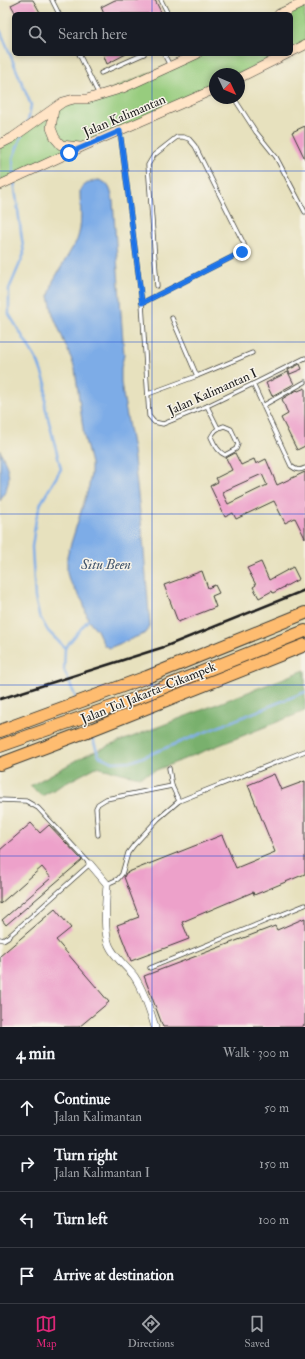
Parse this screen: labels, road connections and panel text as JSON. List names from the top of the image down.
{
  "streets": {
    "highway": ["Jalan Tol Jakarta–Cikampek"],
    "street": ["Jalan Kalimantan"],
    "lane": ["Jalan Kalimantan I"]
  },
  "crossings": [
    ["Jalan Kalimantan", "Jalan Kalimantan I"]
  ],
  "water": ["Situ Been"],
  "north": "bottom right",
  "page": {
    "search": "Search here",
    "heading": ["4 min", "Walk · 300 m"],
    "list": [
      ["Continue", "Jalan Kalimantan", "50 m"],
      ["Turn right", "Jalan Kalimantan I", "150 m"],
      ["Turn left", "100 m"],
      "Arrive at destination"
    ],
    "nav": ["Map", "Directions", "Saved"]
  }
}
